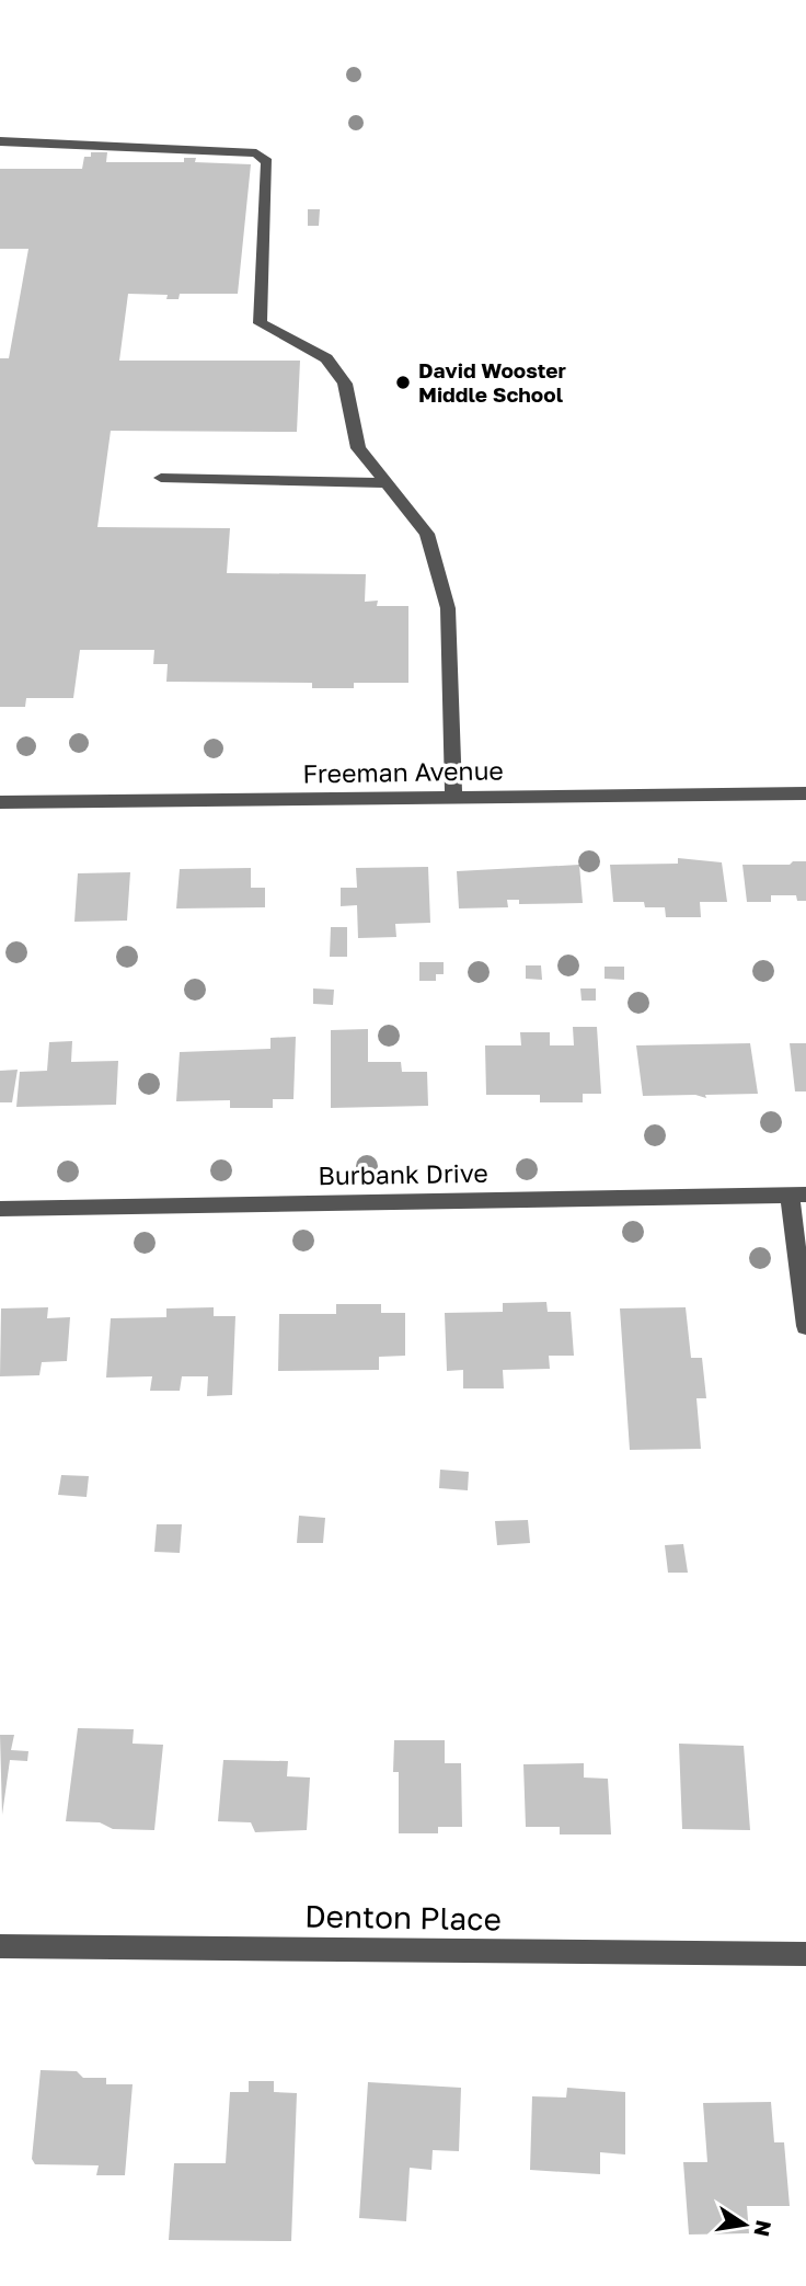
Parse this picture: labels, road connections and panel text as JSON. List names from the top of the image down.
{
  "streets": {
    "street": ["Freeman Avenue", "Burbank Drive", "Denton Place"]
  },
  "places": ["David Wooster Middle School"],
  "north": "right"
}
